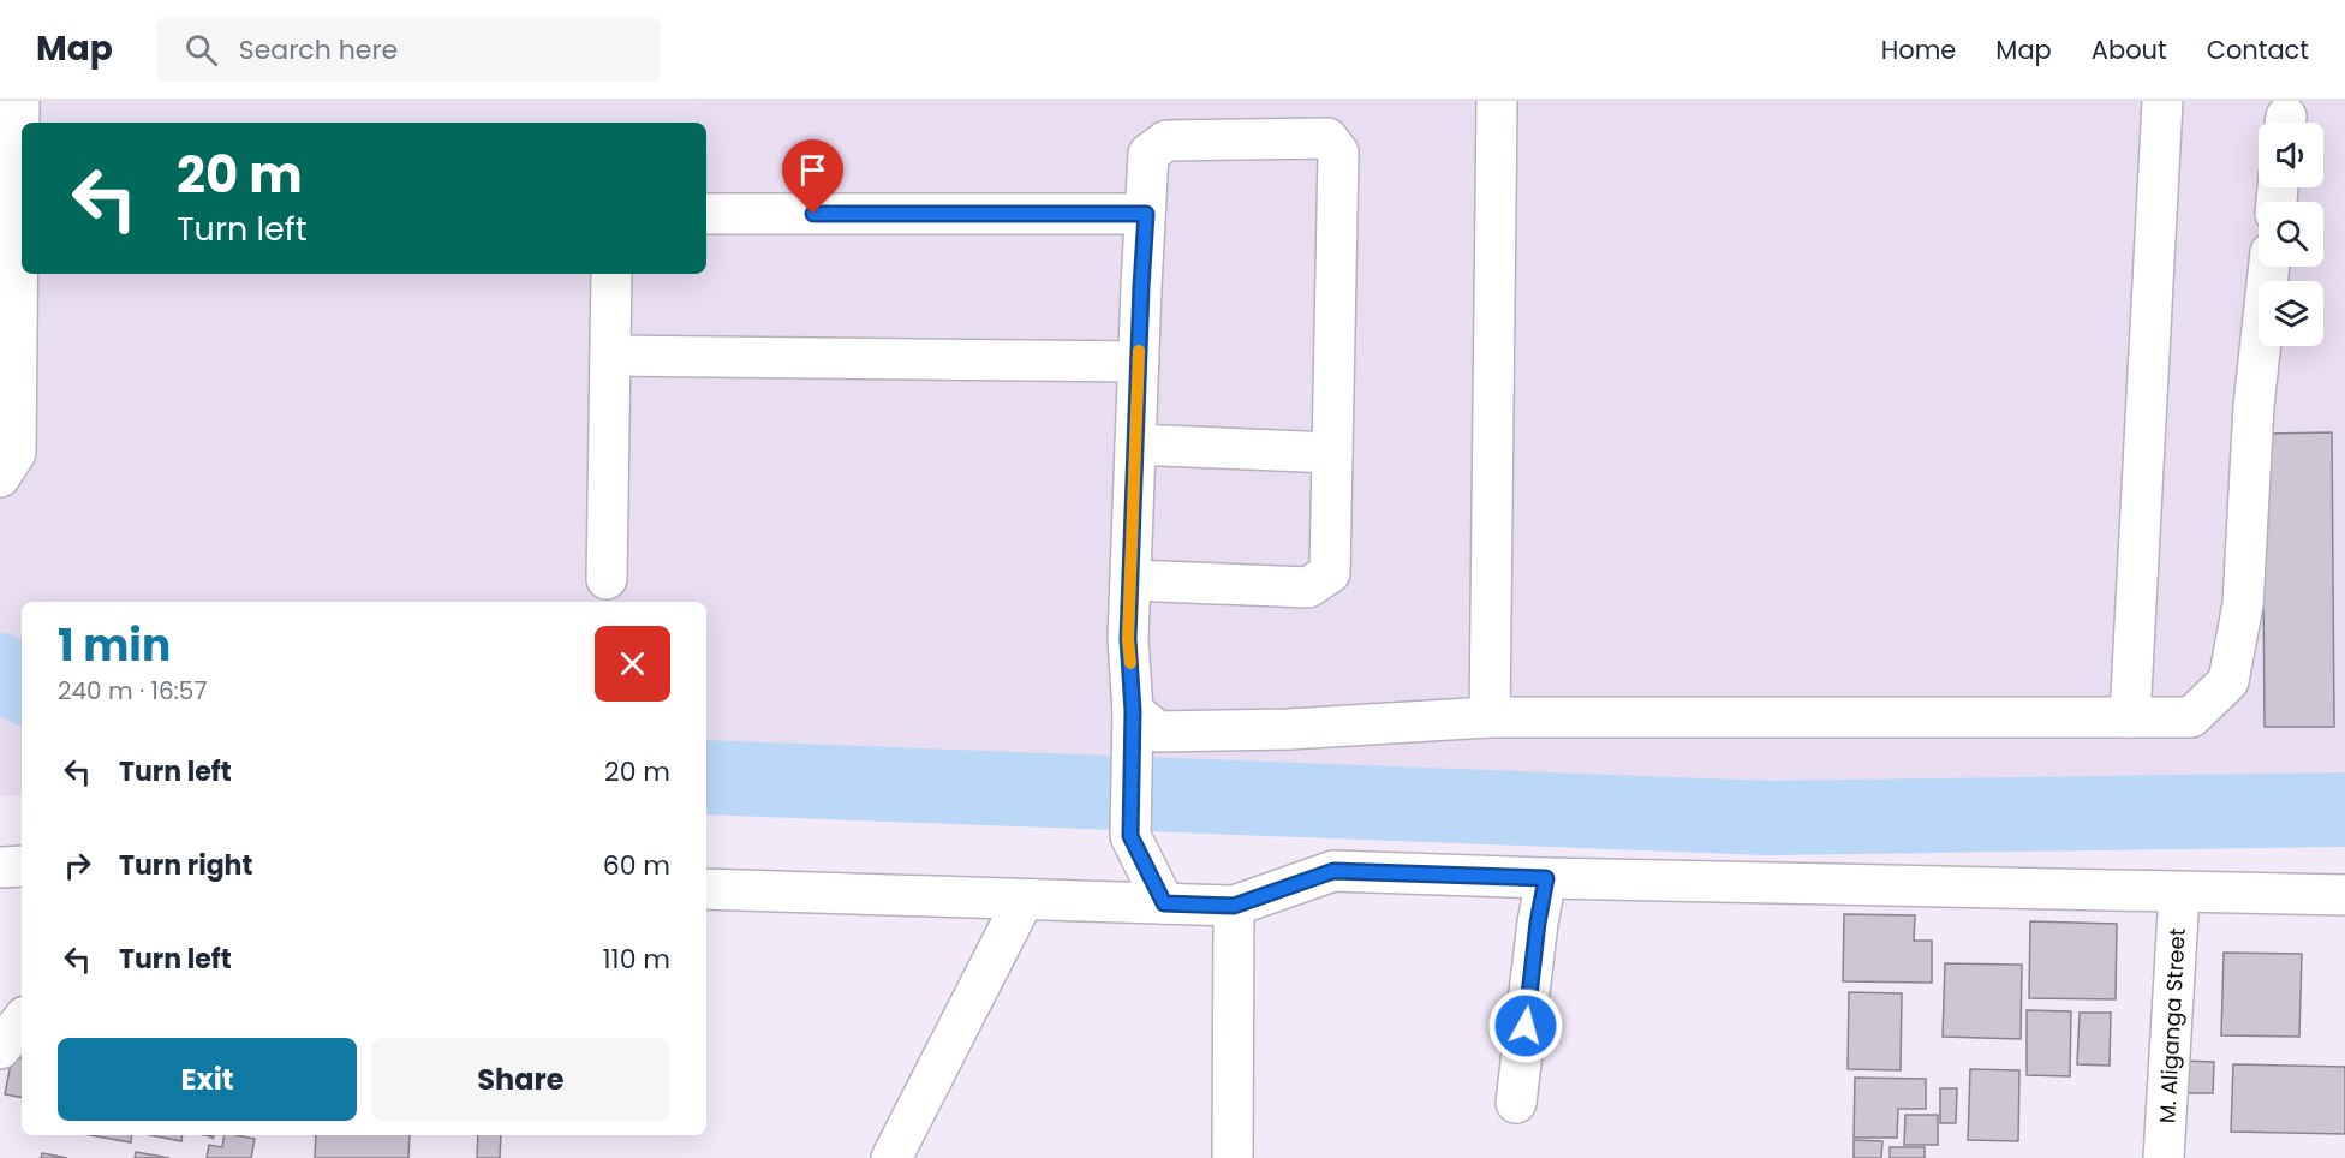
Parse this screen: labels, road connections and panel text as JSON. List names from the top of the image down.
{
  "streets": {
    "street": ["M. Aliganga Street"]
  },
  "page": {
    "header": "Map",
    "search": "Search here",
    "nav": [
      "Home",
      "Map",
      "About",
      "Contact"
    ],
    "turn": ["20 m", "Turn left"],
    "heading": ["1 min", "240 m · 16:57"],
    "list": [
      {
        "name": "Turn left",
        "value": "20 m"
      },
      {
        "name": "Turn right",
        "value": "60 m"
      },
      {
        "name": "Turn left",
        "value": "110 m"
      }
    ],
    "buttons": ["Exit", "Share"]
  }
}
